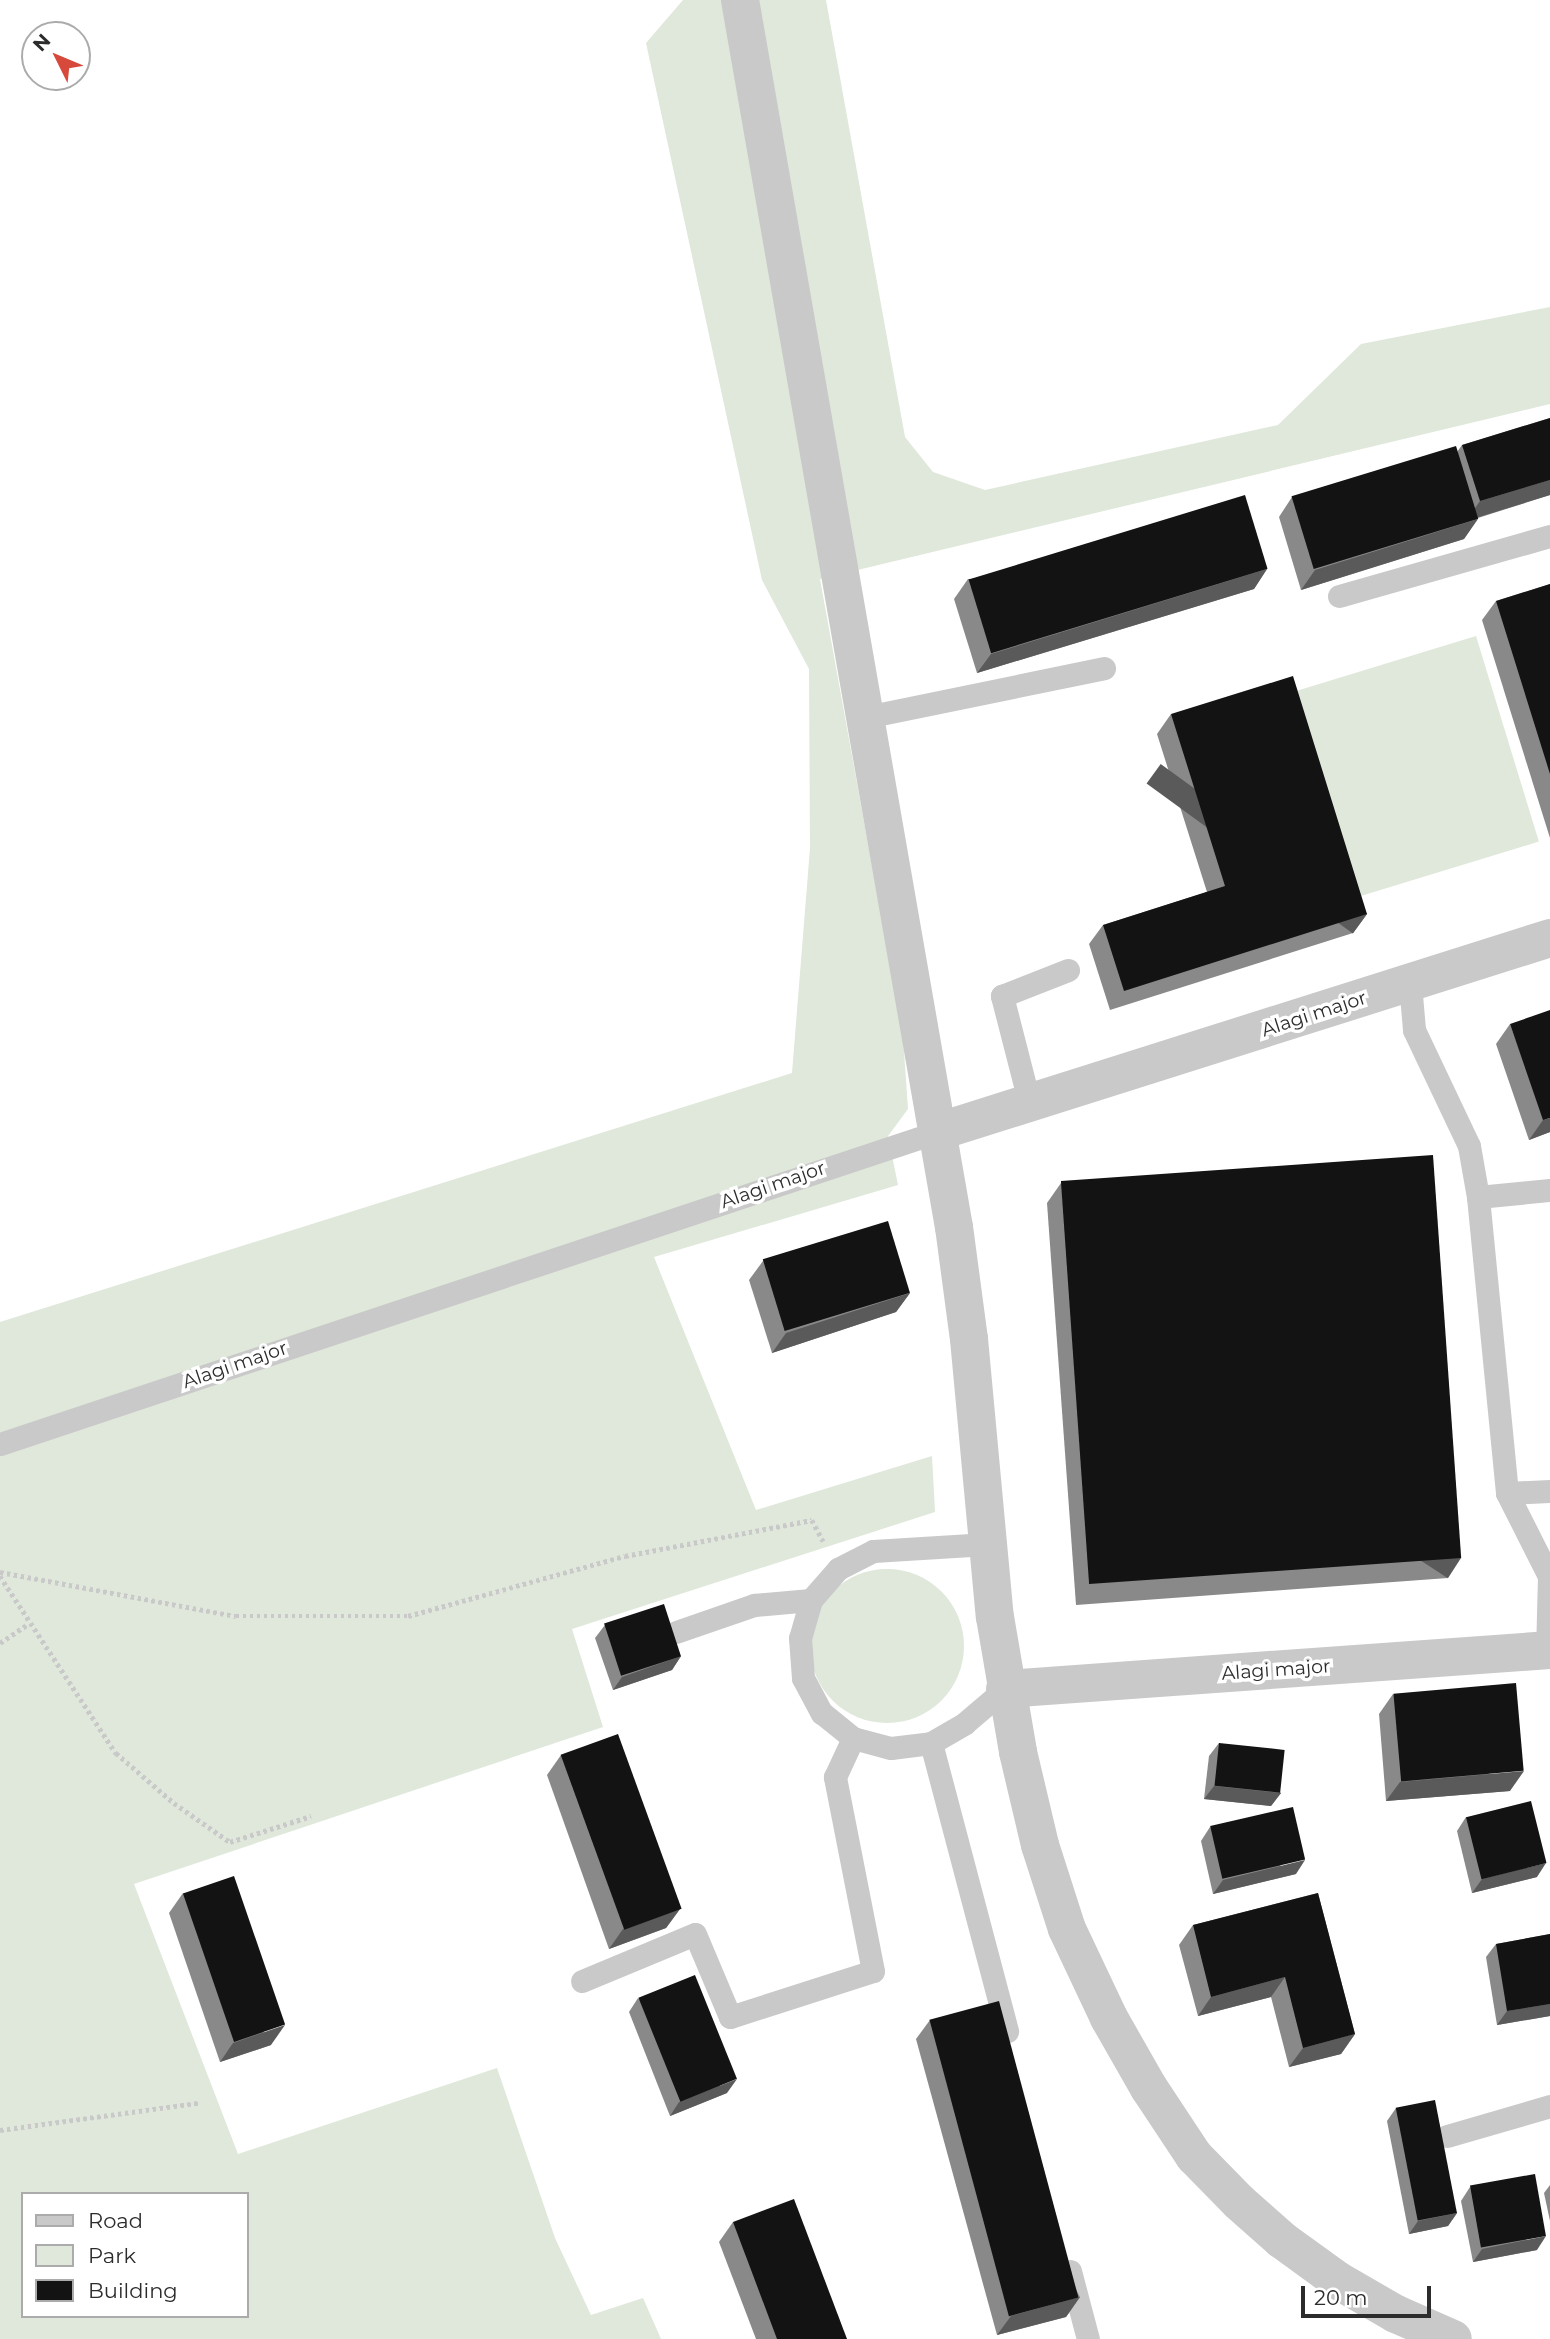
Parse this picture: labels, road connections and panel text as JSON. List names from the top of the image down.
{
  "streets": {
    "street": ["Alagi major"]
  },
  "legend": ["Road", "Park", "Building"],
  "scale_bar": "20 m",
  "north": "top left"
}
